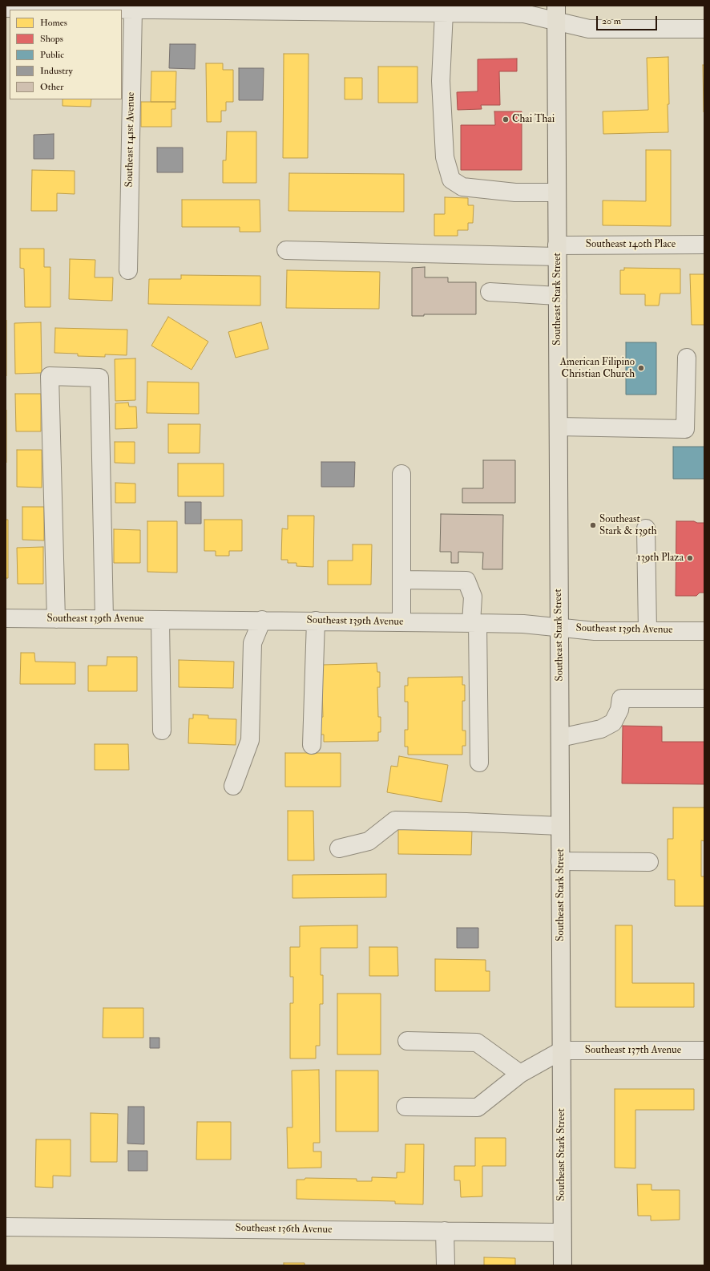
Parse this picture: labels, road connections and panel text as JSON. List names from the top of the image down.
{
  "streets": {
    "main road": ["Southeast Stark Street"],
    "street": [
      "Southeast 141st Avenue",
      "Southeast 140th Place",
      "Southeast 139th Avenue",
      "Southeast 137th Avenue",
      "Southeast 136th Avenue"
    ]
  },
  "crossings": [
    ["Southeast 140th Place", "Southeast Stark Street"],
    ["Southeast Stark Street", "Southeast 139th Avenue"],
    ["Southeast Stark Street", "Southeast 137th Avenue"],
    ["Southeast Stark Street", "Southeast 136th Avenue"]
  ],
  "places": [
    "Chai Thai",
    "American Filipino Christian Church",
    "Southeast Stark & 139th",
    "139th Plaza"
  ],
  "legend": [
    "Homes",
    "Shops",
    "Public",
    "Industry",
    "Other"
  ],
  "scale_bar": "20 m"
}
